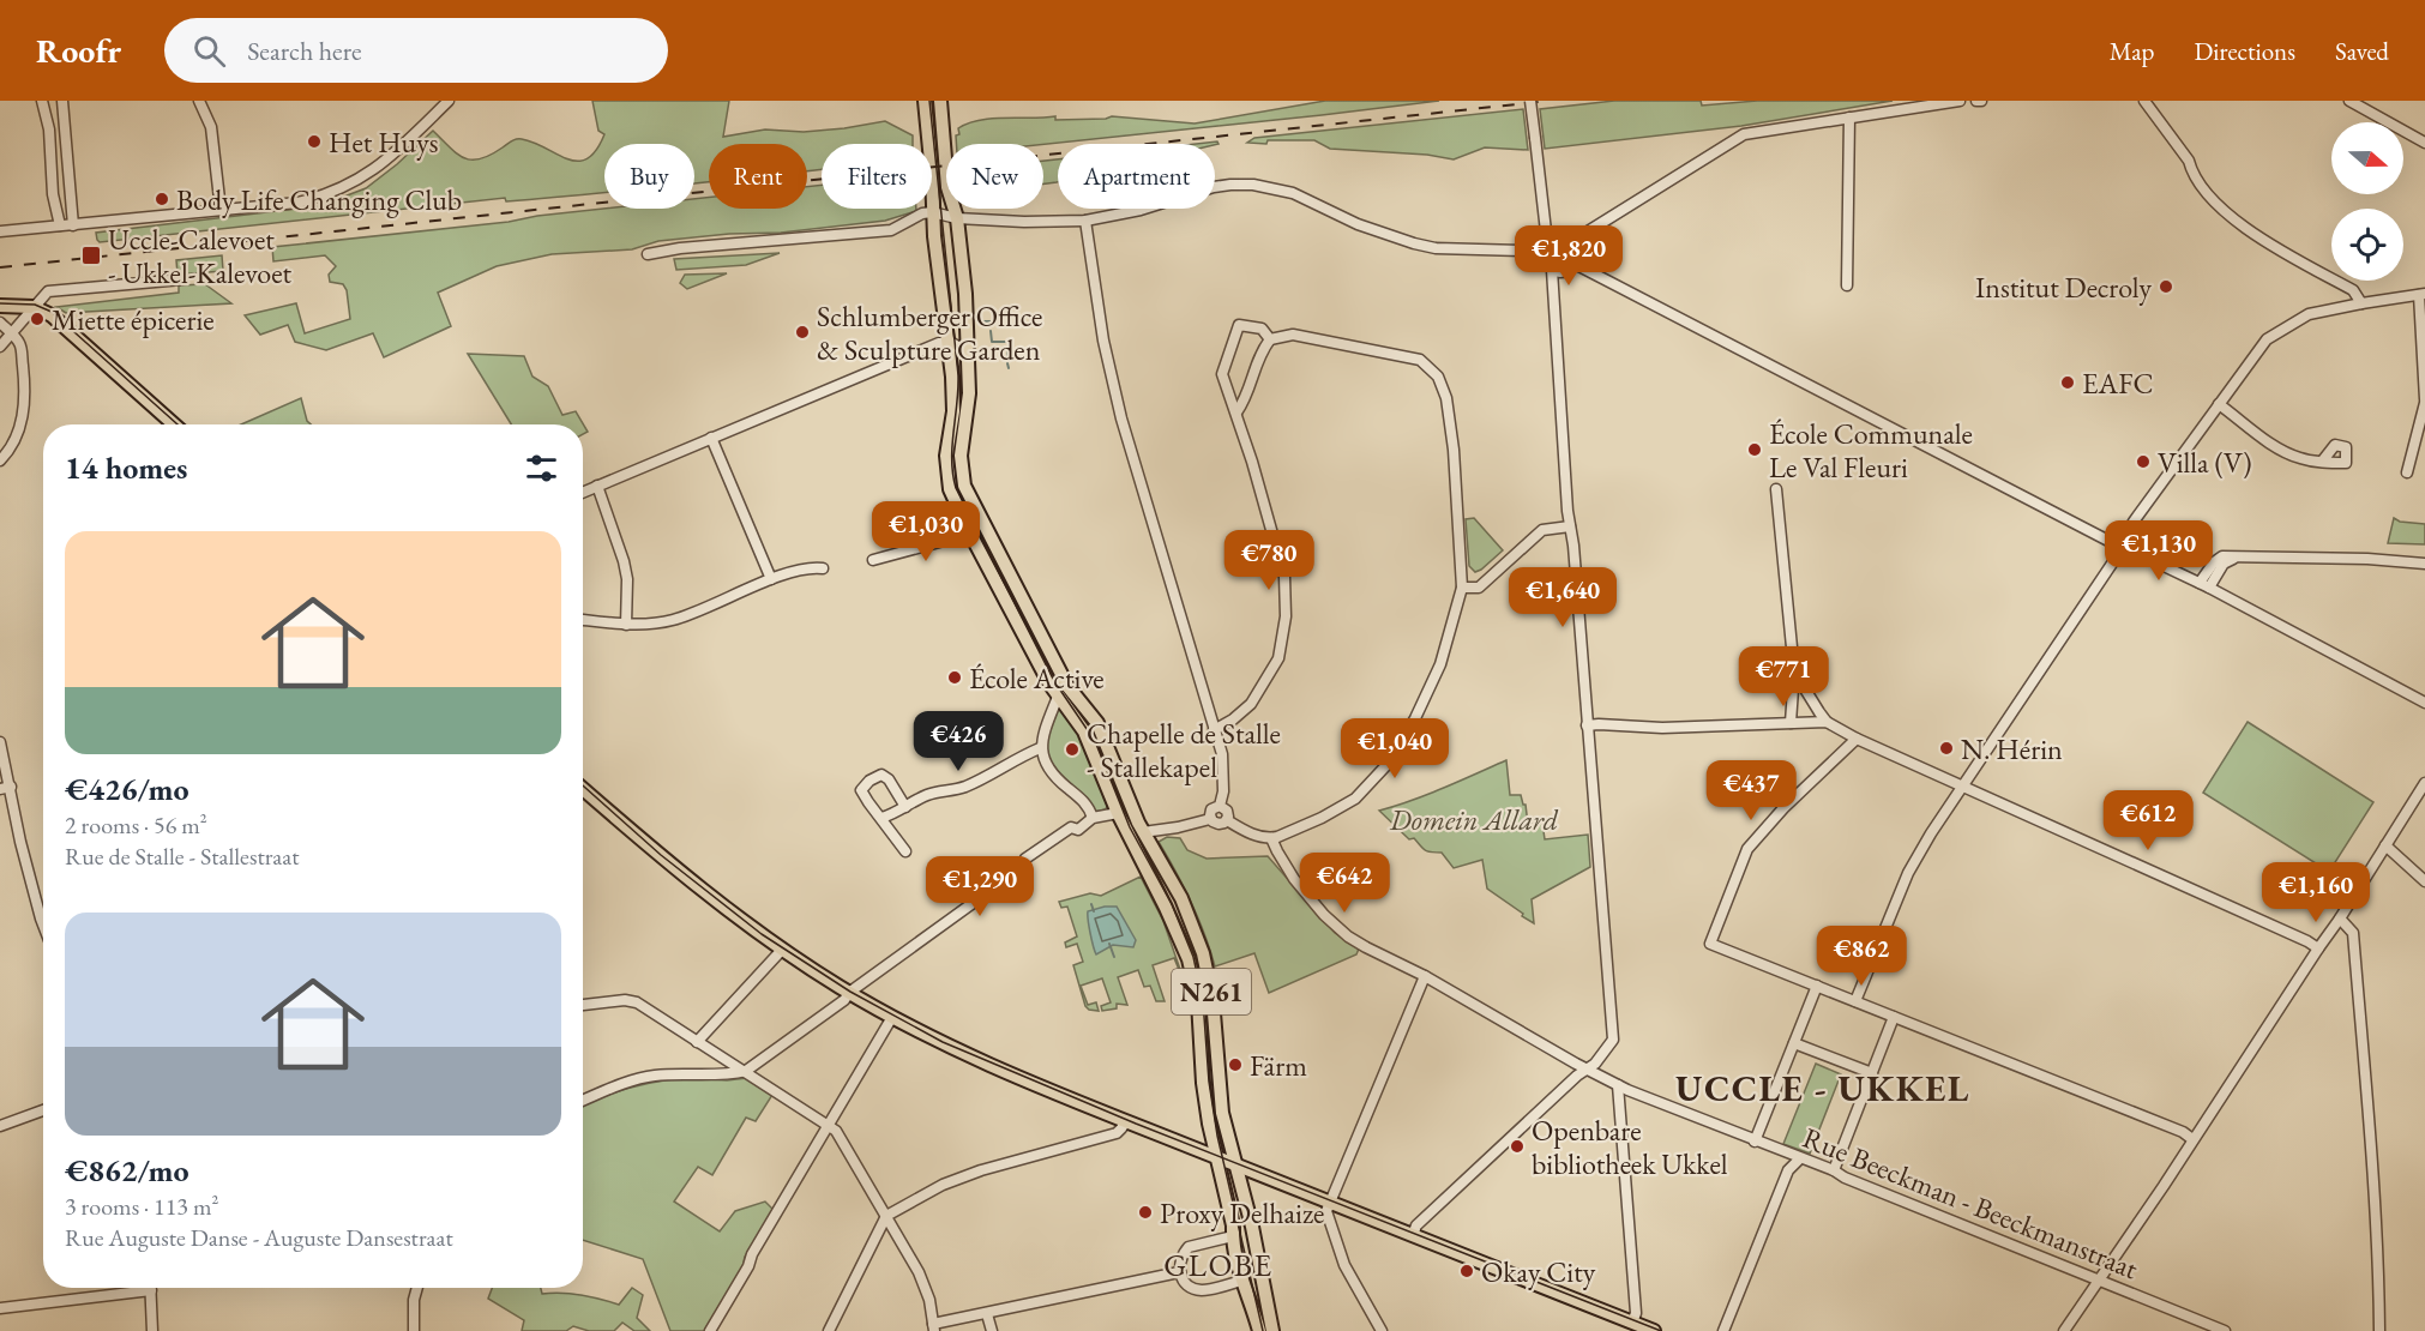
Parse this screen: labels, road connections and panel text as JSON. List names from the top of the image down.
{
  "streets": {
    "main road": ["N261"],
    "street": ["Rue Beeckman - Beeckmanstraat"]
  },
  "districts": ["UCCLE - UKKEL", "GLOBE"],
  "parks": ["Domein Allard"],
  "places": {
    "other": [
      "Het Huys",
      "Body Life Changing Club",
      "Institut Decroly",
      "Miette épicerie",
      "Schlumberger Office & Sculpture Garden",
      "EAFC",
      "École Communale Le Val Fleuri",
      "Villa (V)",
      "École Active",
      "N. Hérin",
      "Chapelle de Stalle - Stallekapel",
      "Färm",
      "Openbare bibliotheek Ukkel",
      "Proxy Delhaize",
      "Okay City"
    ],
    "transit": ["Uccle-Calevoet - Ukkel-Kalevoet"]
  },
  "north": "right",
  "page": {
    "header": "Roofr",
    "search": "Search here",
    "nav": ["Map", "Directions", "Saved"],
    "chip": [
      "Buy",
      "Rent",
      "Filters",
      "New",
      "Apartment"
    ],
    "price": [
      "€1,820",
      "€1,030",
      "€1,130",
      "€780",
      "€1,640",
      "€771",
      "€426",
      "€1,040",
      "€437",
      "€612",
      "€642",
      "€1,290",
      "€1,160",
      "€862"
    ],
    "heading": "14 homes",
    "list": [
      {
        "name": "€426/mo",
        "note": "2 rooms · 56 m² · Rue de Stalle - Stallestraat"
      },
      {
        "name": "€862/mo",
        "note": "3 rooms · 113 m² · Rue Auguste Danse - Auguste Dansestraat"
      }
    ]
  }
}
